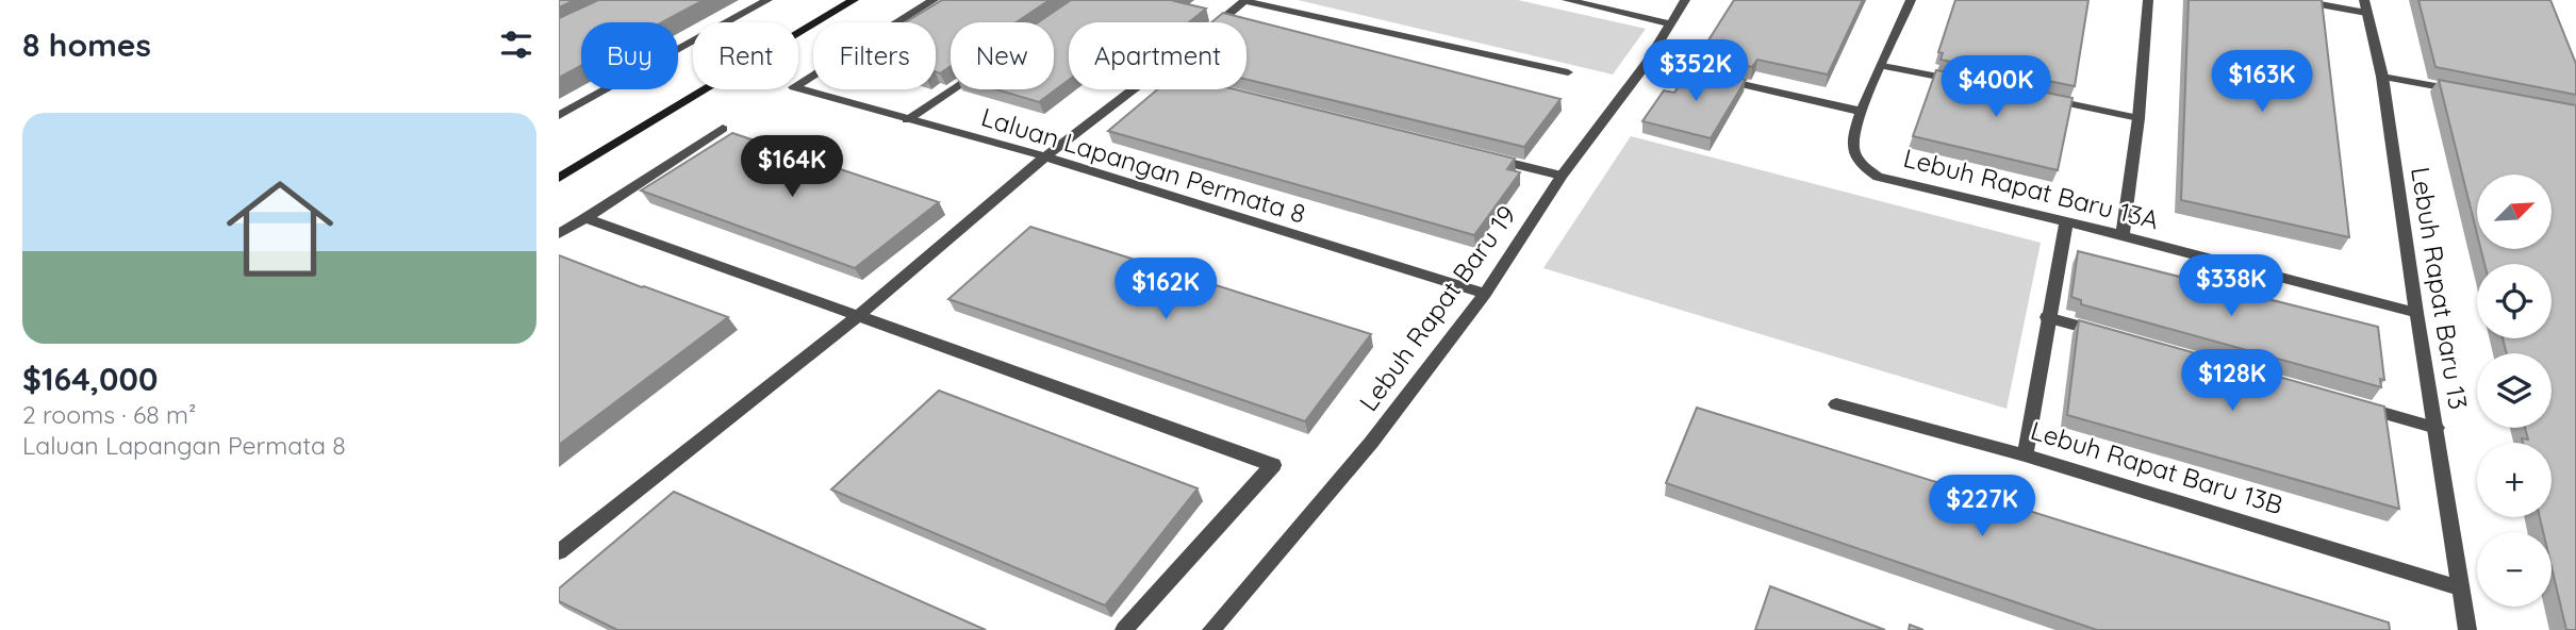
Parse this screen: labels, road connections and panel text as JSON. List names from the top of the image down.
{
  "streets": {
    "street": [
      "Laluan Lapangan Permata 8",
      "Lebuh Rapat Baru 13A",
      "Lebuh Rapat Baru 13",
      "Lebuh Rapat Baru 19",
      "Lebuh Rapat Baru 13B"
    ]
  },
  "crossings": [
    ["Laluan Lapangan Permata 8", "Lebuh Rapat Baru 19"],
    ["Lebuh Rapat Baru 13A", "Lebuh Rapat Baru 13"],
    ["Lebuh Rapat Baru 13", "Lebuh Rapat Baru 13B"]
  ],
  "north": "top right",
  "page": {
    "heading": "8 homes",
    "chip": [
      "Buy",
      "Rent",
      "Filters",
      "New",
      "Apartment"
    ],
    "price": [
      "$352K",
      "$163K",
      "$400K",
      "$164K",
      "$338K",
      "$162K",
      "$128K",
      "$227K"
    ],
    "list": [
      {
        "name": "$164,000",
        "note": "2 rooms · 68 m² · Laluan Lapangan Permata 8"
      }
    ],
    "map_buttons": ["+", "−"]
  }
}
